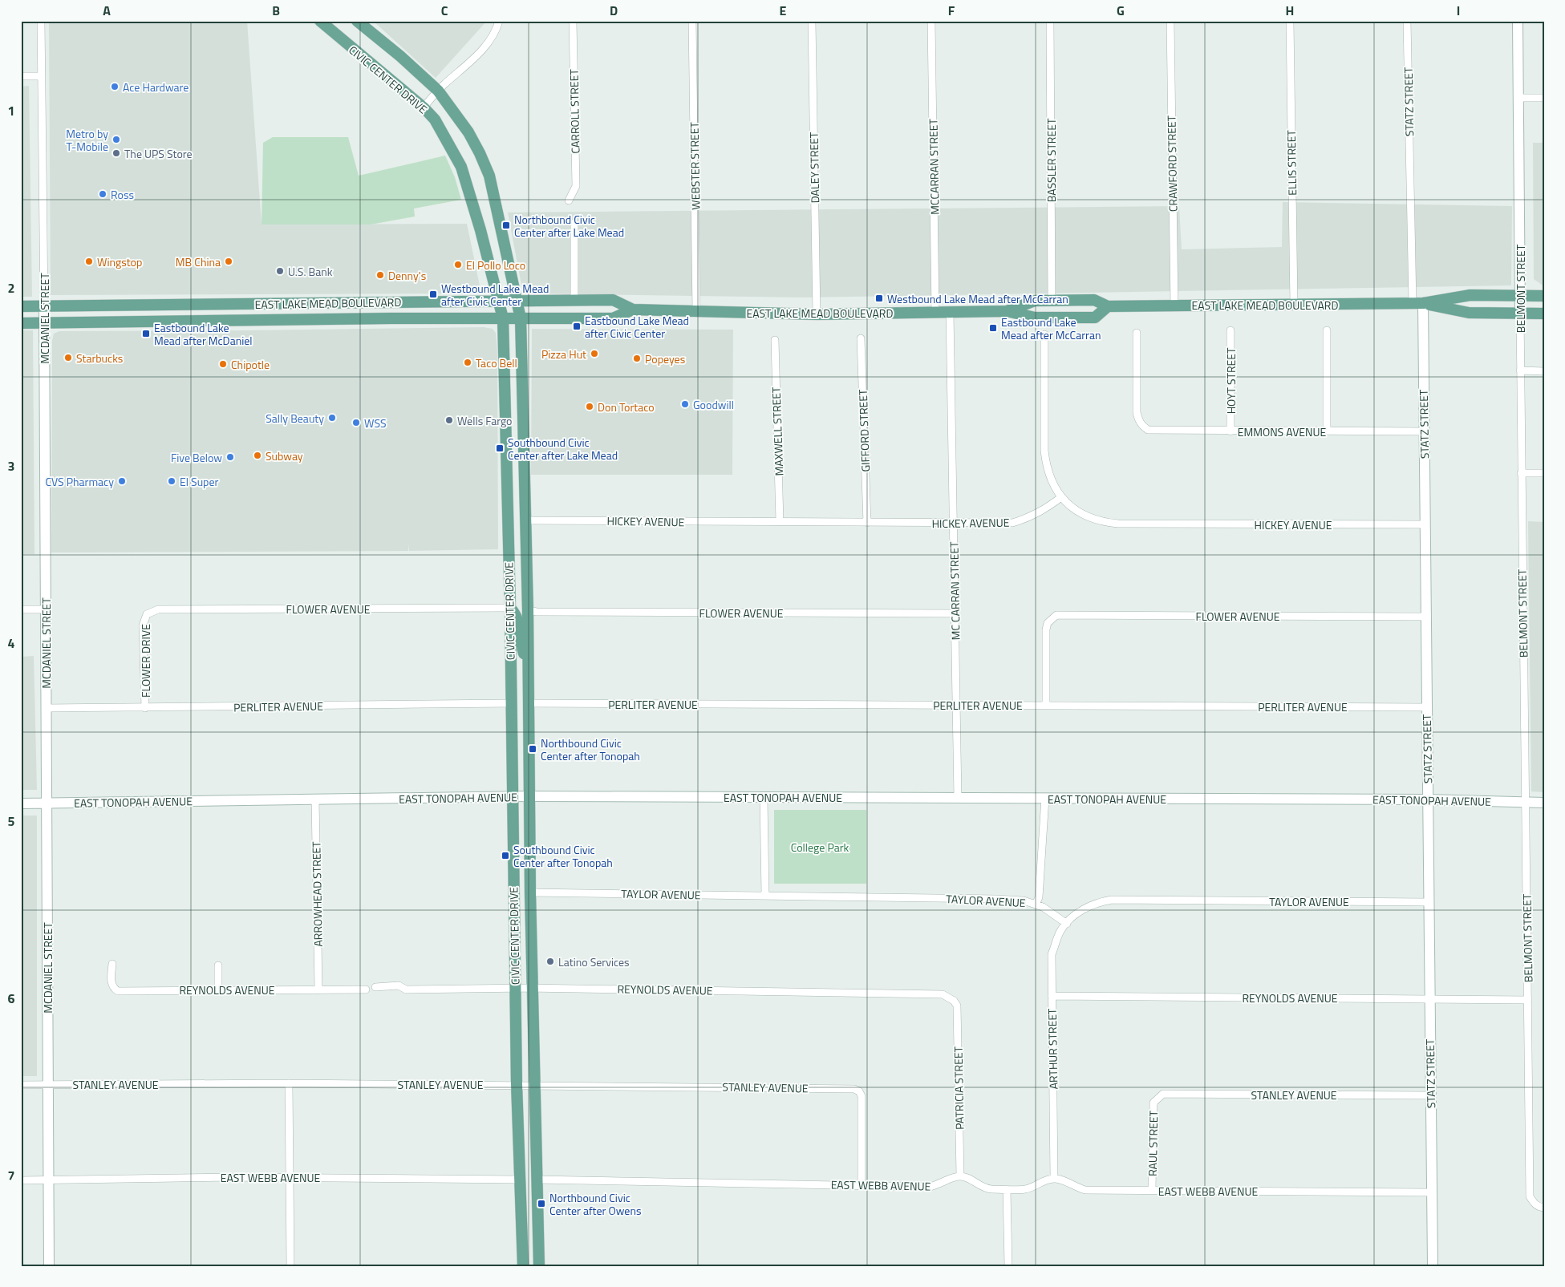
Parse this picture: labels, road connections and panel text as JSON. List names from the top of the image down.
{
  "streets": {
    "main road": ["CIVIC CENTER DRIVE", "EAST LAKE MEAD BOULEVARD"],
    "street": [
      "STATZ STREET",
      "CARROLL STREET",
      "BASSLER STREET",
      "ELLIS STREET",
      "CRAWFORD STREET",
      "WEBSTER STREET",
      "MCCARRAN STREET",
      "DALEY STREET",
      "BELMONT STREET",
      "MCDANIEL STREET",
      "HOYT STREET",
      "GIFFORD STREET",
      "MAXWELL STREET",
      "EMMONS AVENUE",
      "HICKEY AVENUE",
      "MC CARRAN STREET",
      "FLOWER AVENUE",
      "FLOWER DRIVE",
      "PERLITER AVENUE",
      "EAST TONOPAH AVENUE",
      "ARROWHEAD STREET",
      "TAYLOR AVENUE",
      "REYNOLDS AVENUE",
      "ARTHUR STREET",
      "STANLEY AVENUE",
      "PATRICIA STREET",
      "RAUL STREET",
      "EAST WEBB AVENUE"
    ]
  },
  "crossings": [
    ["CIVIC CENTER DRIVE", "EAST LAKE MEAD BOULEVARD"],
    ["CIVIC CENTER DRIVE", "HICKEY AVENUE"],
    ["CIVIC CENTER DRIVE", "FLOWER AVENUE"],
    ["CIVIC CENTER DRIVE", "PERLITER AVENUE"],
    ["CIVIC CENTER DRIVE", "EAST TONOPAH AVENUE"],
    ["CIVIC CENTER DRIVE", "TAYLOR AVENUE"],
    ["CIVIC CENTER DRIVE", "REYNOLDS AVENUE"],
    ["CIVIC CENTER DRIVE", "STANLEY AVENUE"],
    ["CIVIC CENTER DRIVE", "EAST WEBB AVENUE"],
    ["STATZ STREET", "EAST LAKE MEAD BOULEVARD"],
    ["STATZ STREET", "EMMONS AVENUE"],
    ["STATZ STREET", "HICKEY AVENUE"],
    ["STATZ STREET", "FLOWER AVENUE"],
    ["STATZ STREET", "PERLITER AVENUE"],
    ["STATZ STREET", "EAST TONOPAH AVENUE"],
    ["STATZ STREET", "TAYLOR AVENUE"],
    ["STATZ STREET", "REYNOLDS AVENUE"],
    ["STATZ STREET", "STANLEY AVENUE"],
    ["STATZ STREET", "EAST WEBB AVENUE"],
    ["BASSLER STREET", "EAST LAKE MEAD BOULEVARD"],
    ["ELLIS STREET", "EAST LAKE MEAD BOULEVARD"],
    ["CRAWFORD STREET", "EAST LAKE MEAD BOULEVARD"],
    ["WEBSTER STREET", "EAST LAKE MEAD BOULEVARD"],
    ["MCCARRAN STREET", "EAST LAKE MEAD BOULEVARD"],
    ["DALEY STREET", "EAST LAKE MEAD BOULEVARD"],
    ["BELMONT STREET", "EAST LAKE MEAD BOULEVARD"],
    ["BELMONT STREET", "EAST TONOPAH AVENUE"],
    ["BELMONT STREET", "REYNOLDS AVENUE"],
    ["EAST LAKE MEAD BOULEVARD", "MCDANIEL STREET"],
    ["EAST LAKE MEAD BOULEVARD", "MC CARRAN STREET"],
    ["MCDANIEL STREET", "PERLITER AVENUE"],
    ["MCDANIEL STREET", "EAST TONOPAH AVENUE"],
    ["MCDANIEL STREET", "STANLEY AVENUE"],
    ["MCDANIEL STREET", "EAST WEBB AVENUE"],
    ["HOYT STREET", "EMMONS AVENUE"],
    ["GIFFORD STREET", "HICKEY AVENUE"],
    ["MAXWELL STREET", "HICKEY AVENUE"],
    ["HICKEY AVENUE", "MC CARRAN STREET"],
    ["MC CARRAN STREET", "FLOWER AVENUE"],
    ["MC CARRAN STREET", "PERLITER AVENUE"],
    ["MC CARRAN STREET", "EAST TONOPAH AVENUE"],
    ["FLOWER AVENUE", "FLOWER DRIVE"],
    ["FLOWER AVENUE", "PERLITER AVENUE"],
    ["FLOWER DRIVE", "PERLITER AVENUE"],
    ["EAST TONOPAH AVENUE", "ARROWHEAD STREET"],
    ["ARROWHEAD STREET", "REYNOLDS AVENUE"],
    ["TAYLOR AVENUE", "ARTHUR STREET"],
    ["REYNOLDS AVENUE", "ARTHUR STREET"],
    ["REYNOLDS AVENUE", "PATRICIA STREET"],
    ["ARTHUR STREET", "EAST WEBB AVENUE"],
    ["STANLEY AVENUE", "RAUL STREET"],
    ["STANLEY AVENUE", "EAST WEBB AVENUE"],
    ["PATRICIA STREET", "EAST WEBB AVENUE"],
    ["RAUL STREET", "EAST WEBB AVENUE"]
  ],
  "parks": ["College Park"],
  "places": {
    "other": [
      "Ace Hardware",
      "Metro by T-Mobile",
      "The UPS Store",
      "Ross",
      "Wingstop",
      "MB China",
      "El Pollo Loco",
      "U.S. Bank",
      "Denny's",
      "Pizza Hut",
      "Starbucks",
      "Popeyes",
      "Taco Bell",
      "Chipotle",
      "Goodwill",
      "Don Tortaco",
      "Sally Beauty",
      "Wells Fargo",
      "WSS",
      "Subway",
      "Five Below",
      "CVS Pharmacy",
      "El Super",
      "Latino Services"
    ],
    "transit": [
      "Northbound Civic Center after Lake Mead",
      "Westbound Lake Mead after Civic Center",
      "Westbound Lake Mead after McCarran",
      "Eastbound Lake Mead after Civic Center",
      "Eastbound Lake Mead after McCarran",
      "Eastbound Lake Mead after McDaniel",
      "Southbound Civic Center after Lake Mead",
      "Northbound Civic Center after Tonopah",
      "Southbound Civic Center after Tonopah",
      "Northbound Civic Center after Owens"
    ]
  },
  "grid": {
    "columns": [
      "A",
      "B",
      "C",
      "D",
      "E",
      "F",
      "G",
      "H",
      "I"
    ],
    "rows": [
      "1",
      "2",
      "3",
      "4",
      "5",
      "6",
      "7"
    ]
  }
}
